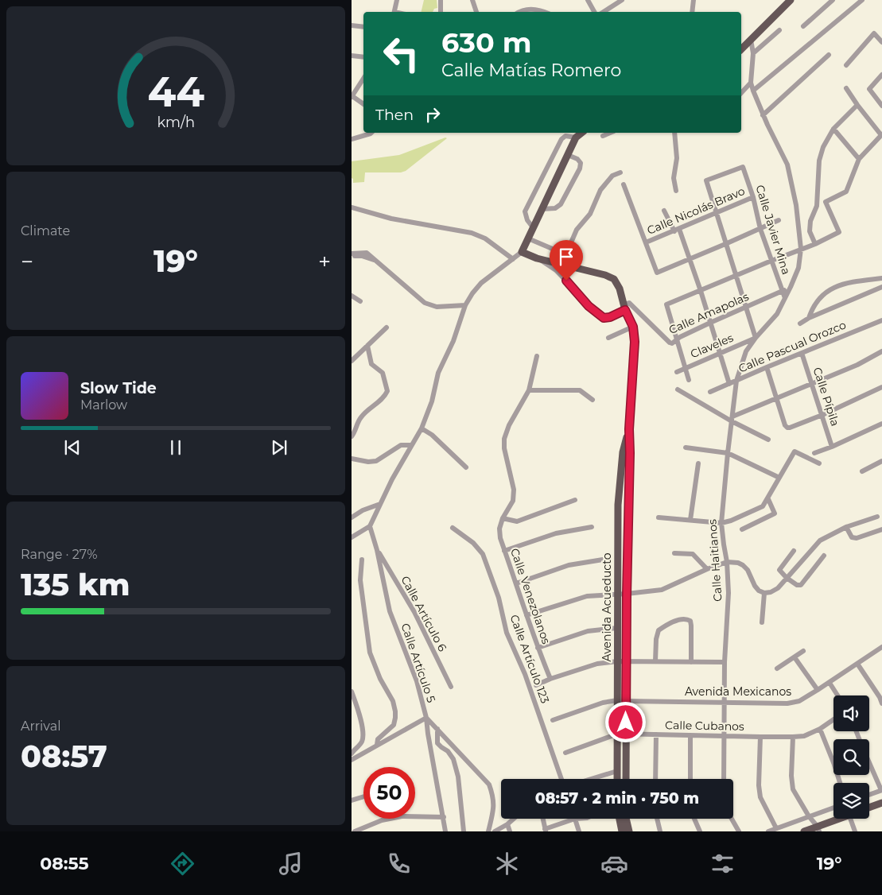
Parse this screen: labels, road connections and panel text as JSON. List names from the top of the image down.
{
  "streets": {
    "main road": ["Avenida Acueducto"],
    "street": [
      "Calle Nicolás Bravo",
      "Calle Javier Mina",
      "Calle Amapolas",
      "Claveles",
      "Calle Pascual Orozco",
      "Calle Pípila",
      "Calle Haitianos",
      "Calle Venezolanos",
      "Calle Artículo 6",
      "Calle Artículo 123",
      "Calle Artículo 5",
      "Avenida Mexicanos",
      "Calle Cubanos"
    ]
  },
  "crossings": [
    ["Calle Nicolás Bravo", "Calle Javier Mina"],
    ["Calle Javier Mina", "Calle Amapolas"],
    ["Calle Javier Mina", "Calle Haitianos"],
    ["Calle Amapolas", "Calle Haitianos"],
    ["Calle Amapolas", "Avenida Acueducto"],
    ["Claveles", "Calle Haitianos"],
    ["Calle Pascual Orozco", "Calle Pípila"],
    ["Calle Pascual Orozco", "Calle Haitianos"],
    ["Calle Haitianos", "Avenida Mexicanos"],
    ["Calle Haitianos", "Calle Cubanos"],
    ["Avenida Acueducto", "Avenida Mexicanos"],
    ["Avenida Acueducto", "Calle Cubanos"],
    ["Calle Artículo 6", "Calle Artículo 5"]
  ],
  "page": {
    "turn": ["630 m", "Calle Matías Romero"],
    "then": "Then",
    "tile": [
      "Climate",
      ["Range · 27%", "135 km"],
      ["Arrival", "08:57"]
    ],
    "heat": ["−", "19°", "+"],
    "song": ["Slow Tide", "Marlow"],
    "limit": "50",
    "trip": "08:57 · 2 min · 750 m",
    "tabs": ["08:55", "19°"],
    "gauge": ["44", "km/h"]
  }
}
